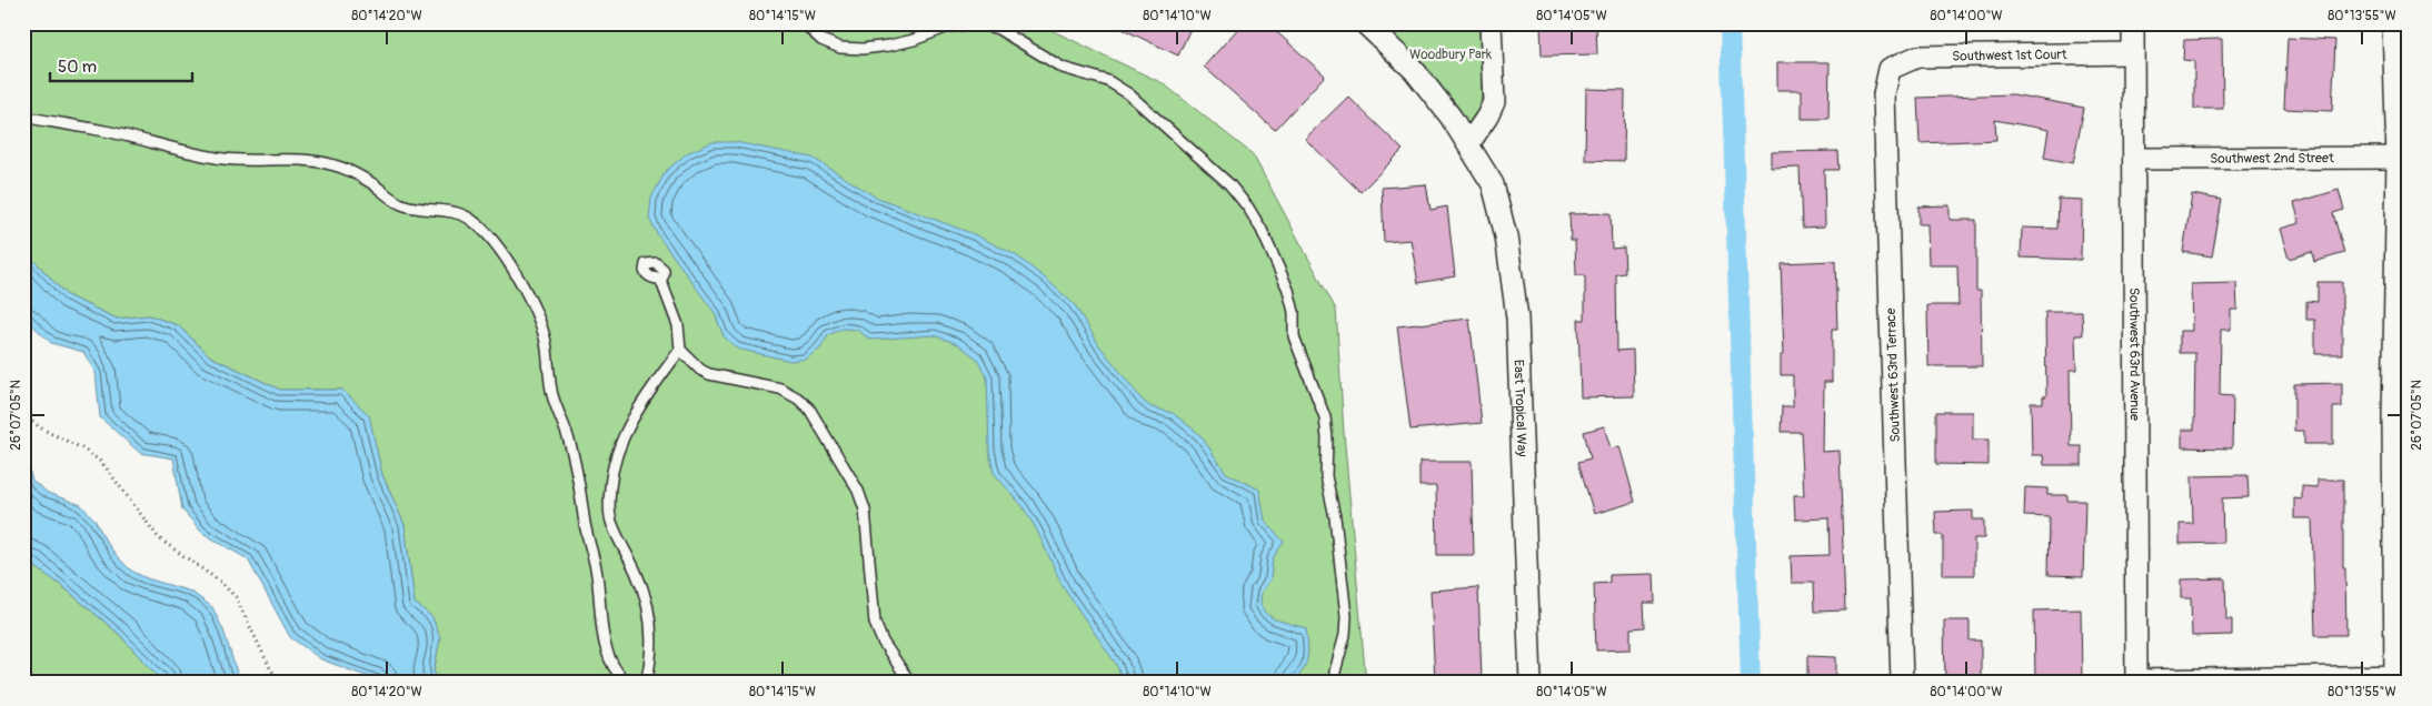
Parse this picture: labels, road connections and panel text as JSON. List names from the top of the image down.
{
  "streets": {
    "street": [
      "Southwest 1st Court",
      "Southwest 2nd Street",
      "Southwest 63rd Avenue",
      "Southwest 63rd Terrace",
      "East Tropical Way"
    ]
  },
  "crossings": [
    ["Southwest 1st Court", "Southwest 63rd Avenue"],
    ["Southwest 1st Court", "Southwest 63rd Terrace"],
    ["Southwest 2nd Street", "Southwest 63rd Avenue"]
  ],
  "parks": ["Woodbury Park"],
  "scale_bar": "50 m",
  "coordinates": [
    "80°14'20\"W",
    "80°14'15\"W",
    "80°14'10\"W",
    "80°14'05\"W",
    "80°14'00\"W",
    "80°13'55\"W",
    "26°07'05\"N"
  ]
}
